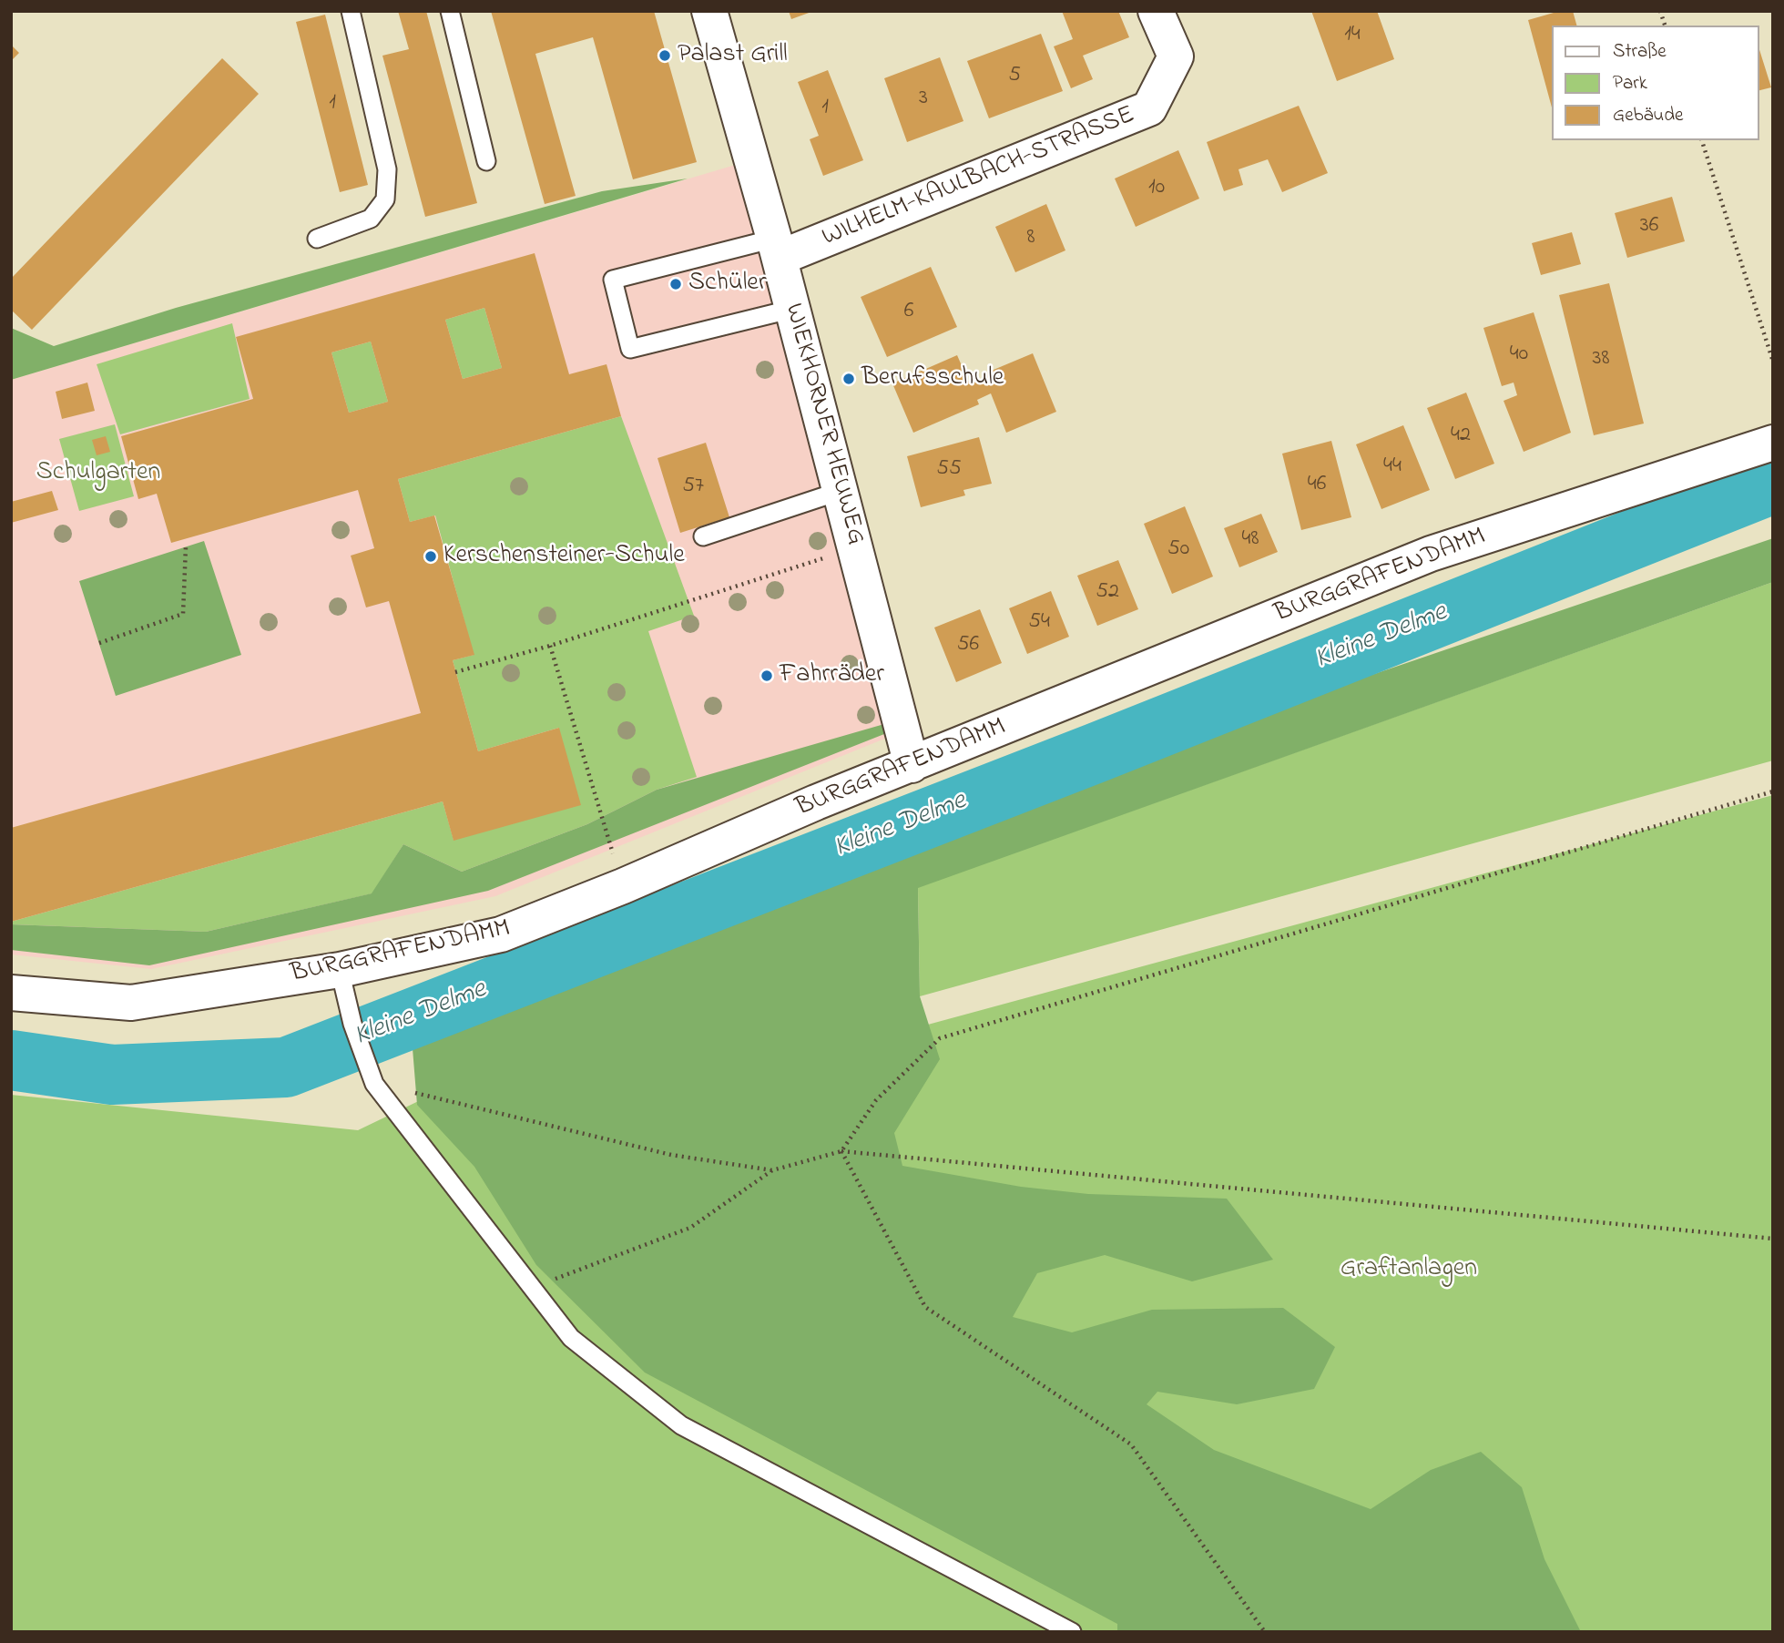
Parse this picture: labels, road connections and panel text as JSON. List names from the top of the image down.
{
  "streets": {
    "street": ["WILHELM-KAULBACH-STRASSE", "WIEKHORNER HEUWEG", "BURGGRAFENDAMM"]
  },
  "crossings": [
    ["WILHELM-KAULBACH-STRASSE", "WIEKHORNER HEUWEG"],
    ["WIEKHORNER HEUWEG", "BURGGRAFENDAMM"]
  ],
  "water": ["Kleine Delme"],
  "parks": ["Schulgarten", "Graftanlagen"],
  "places": [
    "Palast Grill",
    "Schüler",
    "Berufsschule",
    "Kerschensteiner-Schule",
    "Fahrräder"
  ],
  "house_numbers": [
    "14",
    "5",
    "3",
    "1",
    "1",
    "10",
    "36",
    "8",
    "6",
    "40",
    "38",
    "42",
    "44",
    "55",
    "46",
    "57",
    "48",
    "50",
    "52",
    "54",
    "56"
  ],
  "legend": ["Straße", "Park", "Gebäude"]
}
